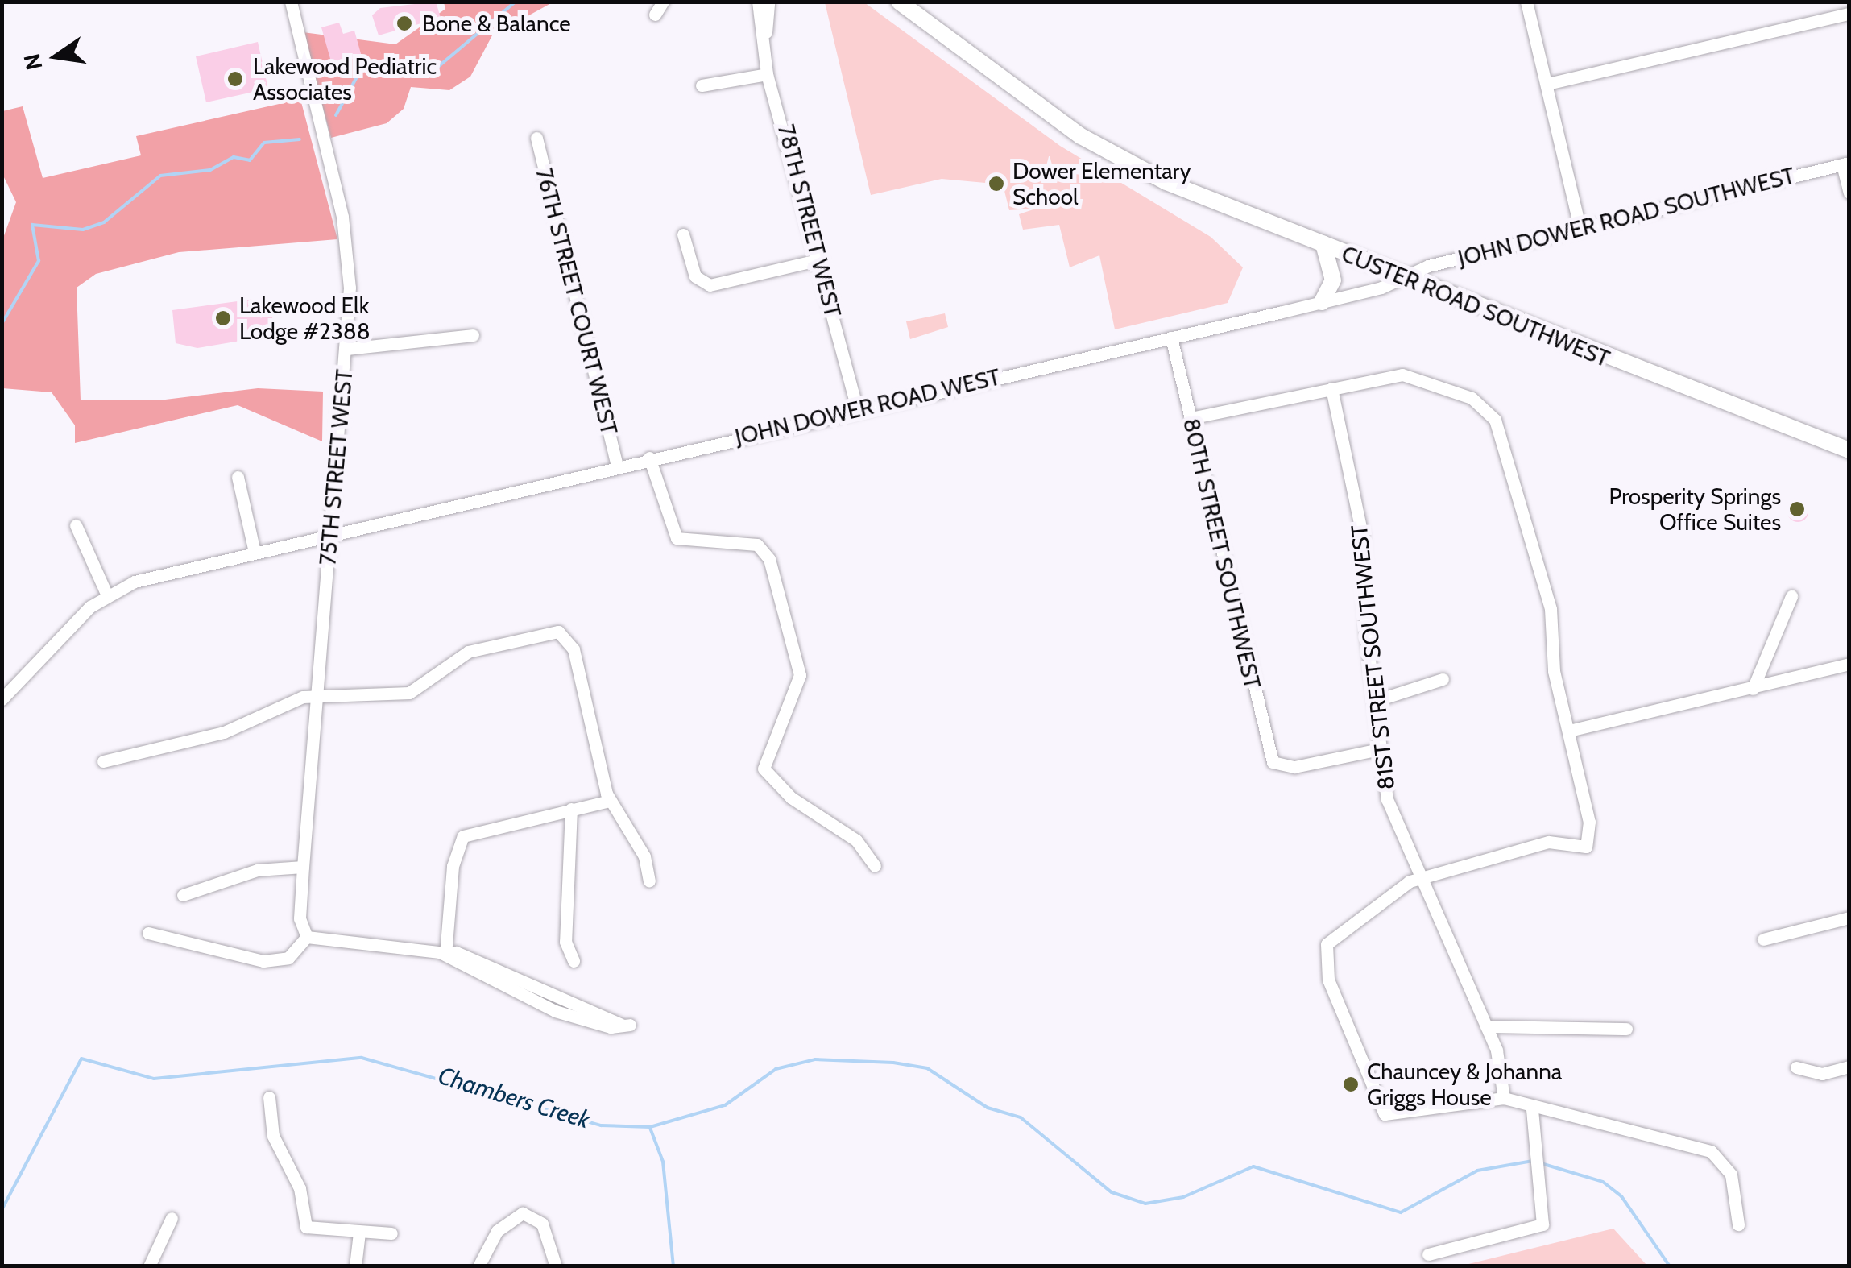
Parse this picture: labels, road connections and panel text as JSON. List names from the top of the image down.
{
  "streets": {
    "main road": ["CUSTER ROAD SOUTHWEST"],
    "street": [
      "JOHN DOWER ROAD SOUTHWEST",
      "78TH STREET WEST",
      "76TH STREET COURT WEST",
      "JOHN DOWER ROAD WEST",
      "75TH STREET WEST",
      "80TH STREET SOUTHWEST",
      "81ST STREET SOUTHWEST"
    ]
  },
  "crossings": [
    ["JOHN DOWER ROAD SOUTHWEST", "CUSTER ROAD SOUTHWEST"],
    ["JOHN DOWER ROAD SOUTHWEST", "JOHN DOWER ROAD WEST"],
    ["78TH STREET WEST", "JOHN DOWER ROAD WEST"],
    ["76TH STREET COURT WEST", "JOHN DOWER ROAD WEST"],
    ["CUSTER ROAD SOUTHWEST", "JOHN DOWER ROAD WEST"],
    ["JOHN DOWER ROAD WEST", "75TH STREET WEST"],
    ["JOHN DOWER ROAD WEST", "80TH STREET SOUTHWEST"],
    ["80TH STREET SOUTHWEST", "81ST STREET SOUTHWEST"]
  ],
  "water": ["Chambers Creek"],
  "places": [
    "Bone & Balance",
    "Lakewood Pediatric Associates",
    "Dower Elementary School",
    "Lakewood Elk Lodge #2388",
    "Prosperity Springs Office Suites",
    "Chauncey & Johanna Griggs House"
  ],
  "north": "left"
}
